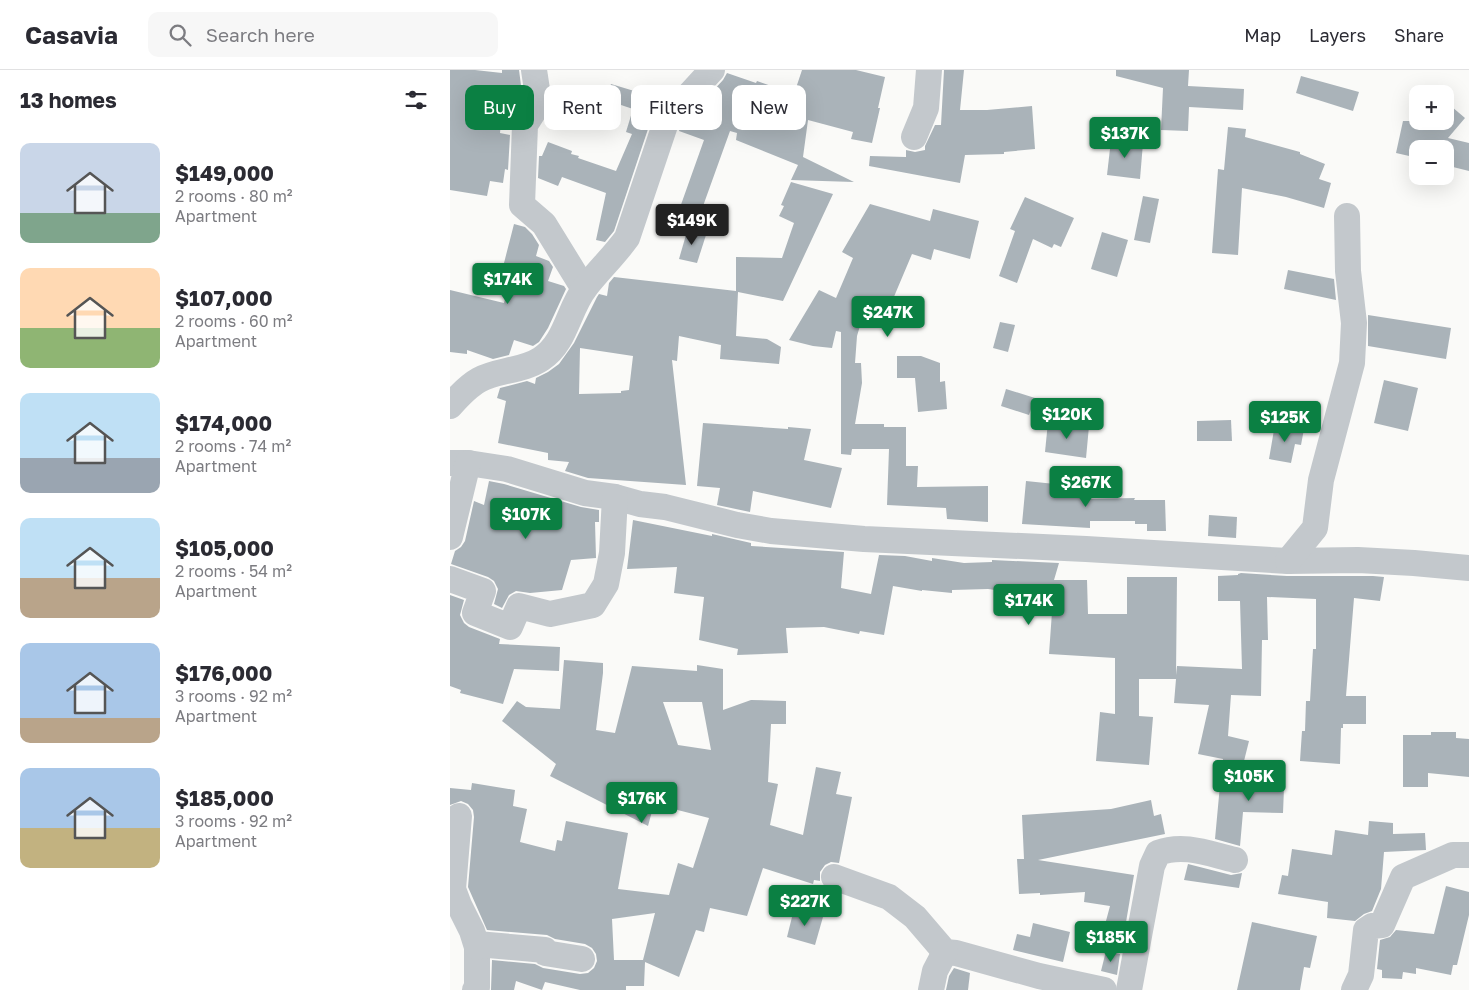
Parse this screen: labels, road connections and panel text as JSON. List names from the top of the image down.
{
  "page": {
    "header": "Casavia",
    "search": "Search here",
    "nav": ["Map", "Layers", "Share"],
    "heading": "13 homes",
    "map_buttons": ["+", "−"],
    "chip": [
      "Buy",
      "Rent",
      "Filters",
      "New"
    ],
    "price": [
      "$137K",
      "$149K",
      "$174K",
      "$247K",
      "$120K",
      "$125K",
      "$267K",
      "$107K",
      "$174K",
      "$105K",
      "$176K",
      "$227K",
      "$185K"
    ],
    "list": [
      {
        "name": "$149,000",
        "note": "2 rooms · 80 m² · Apartment"
      },
      {
        "name": "$107,000",
        "note": "2 rooms · 60 m² · Apartment"
      },
      {
        "name": "$174,000",
        "note": "2 rooms · 74 m² · Apartment"
      },
      {
        "name": "$105,000",
        "note": "2 rooms · 54 m² · Apartment"
      },
      {
        "name": "$176,000",
        "note": "3 rooms · 92 m² · Apartment"
      },
      {
        "name": "$185,000",
        "note": "3 rooms · 92 m² · Apartment"
      }
    ]
  }
}
